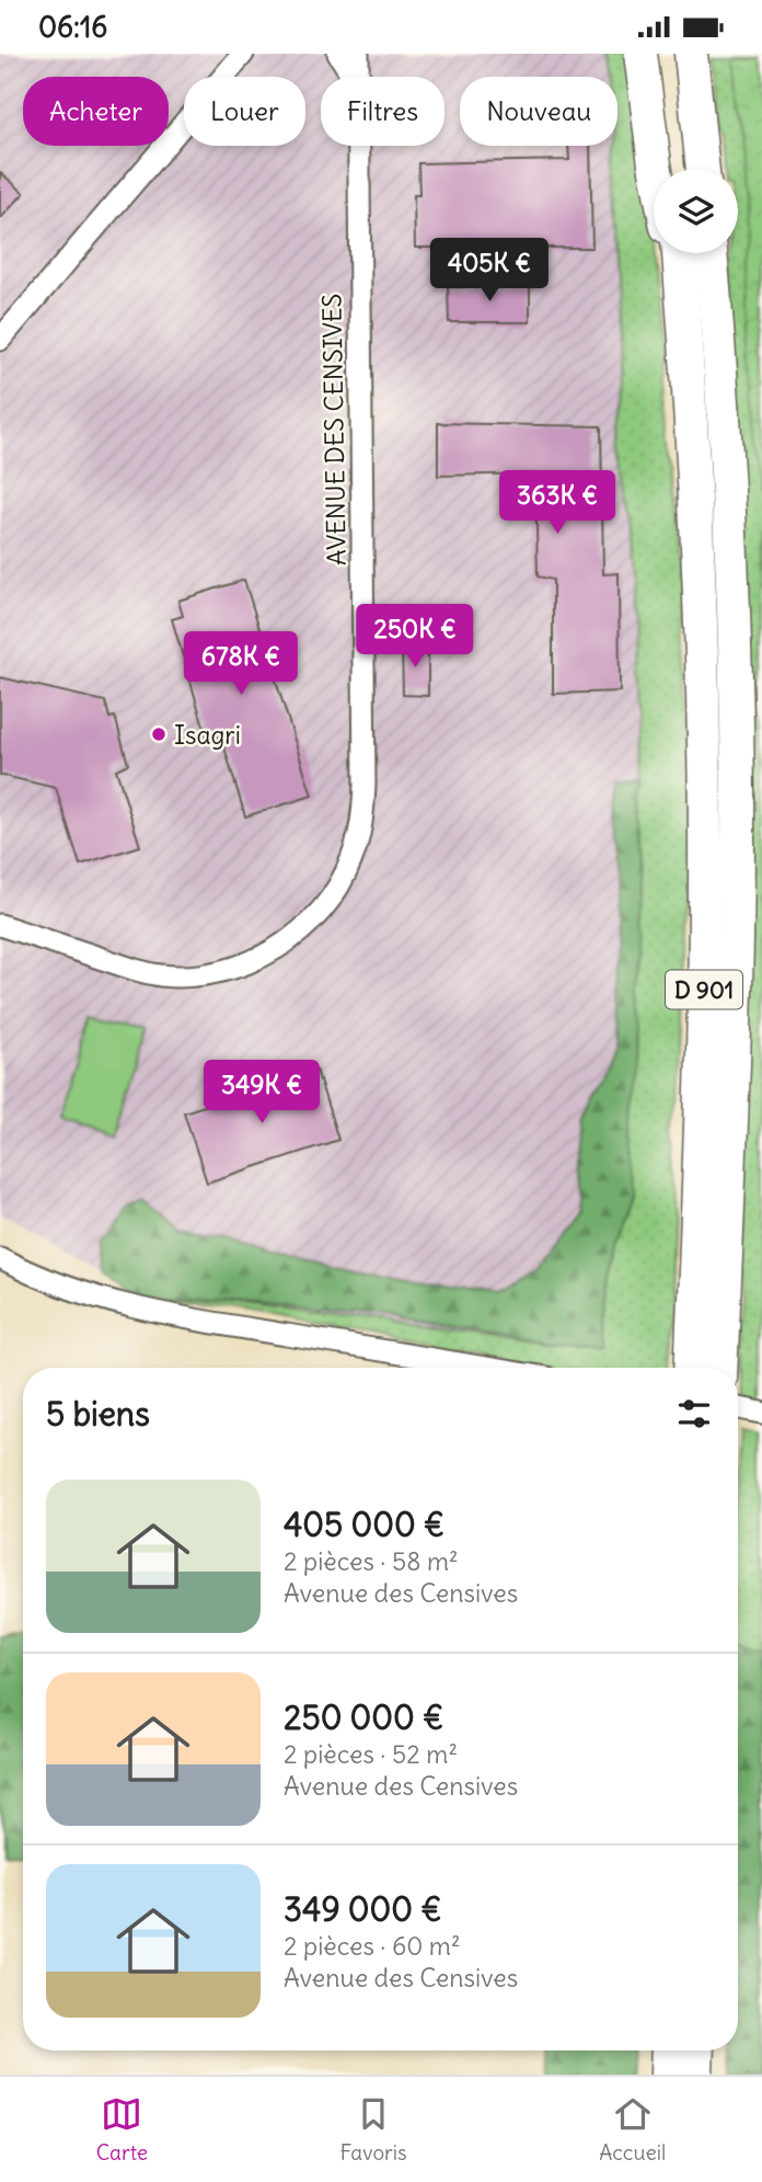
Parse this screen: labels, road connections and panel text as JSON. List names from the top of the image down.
{
  "streets": {
    "main road": ["D 901"],
    "street": ["AVENUE DES CENSIVES"]
  },
  "places": ["Isagri"],
  "page": {
    "status": "06:16",
    "chip": [
      "Acheter",
      "Louer",
      "Filtres",
      "Nouveau"
    ],
    "price": [
      "405K €",
      "363K €",
      "250K €",
      "678K €",
      "349K €"
    ],
    "heading": "5 biens",
    "list": [
      {
        "name": "405 000 €",
        "note": "2 pièces · 58 m² · Avenue des Censives"
      },
      {
        "name": "250 000 €",
        "note": "2 pièces · 52 m² · Avenue des Censives"
      },
      {
        "name": "349 000 €",
        "note": "2 pièces · 60 m² · Avenue des Censives"
      }
    ],
    "tabs": ["Carte", "Favoris", "Accueil"]
  }
}
